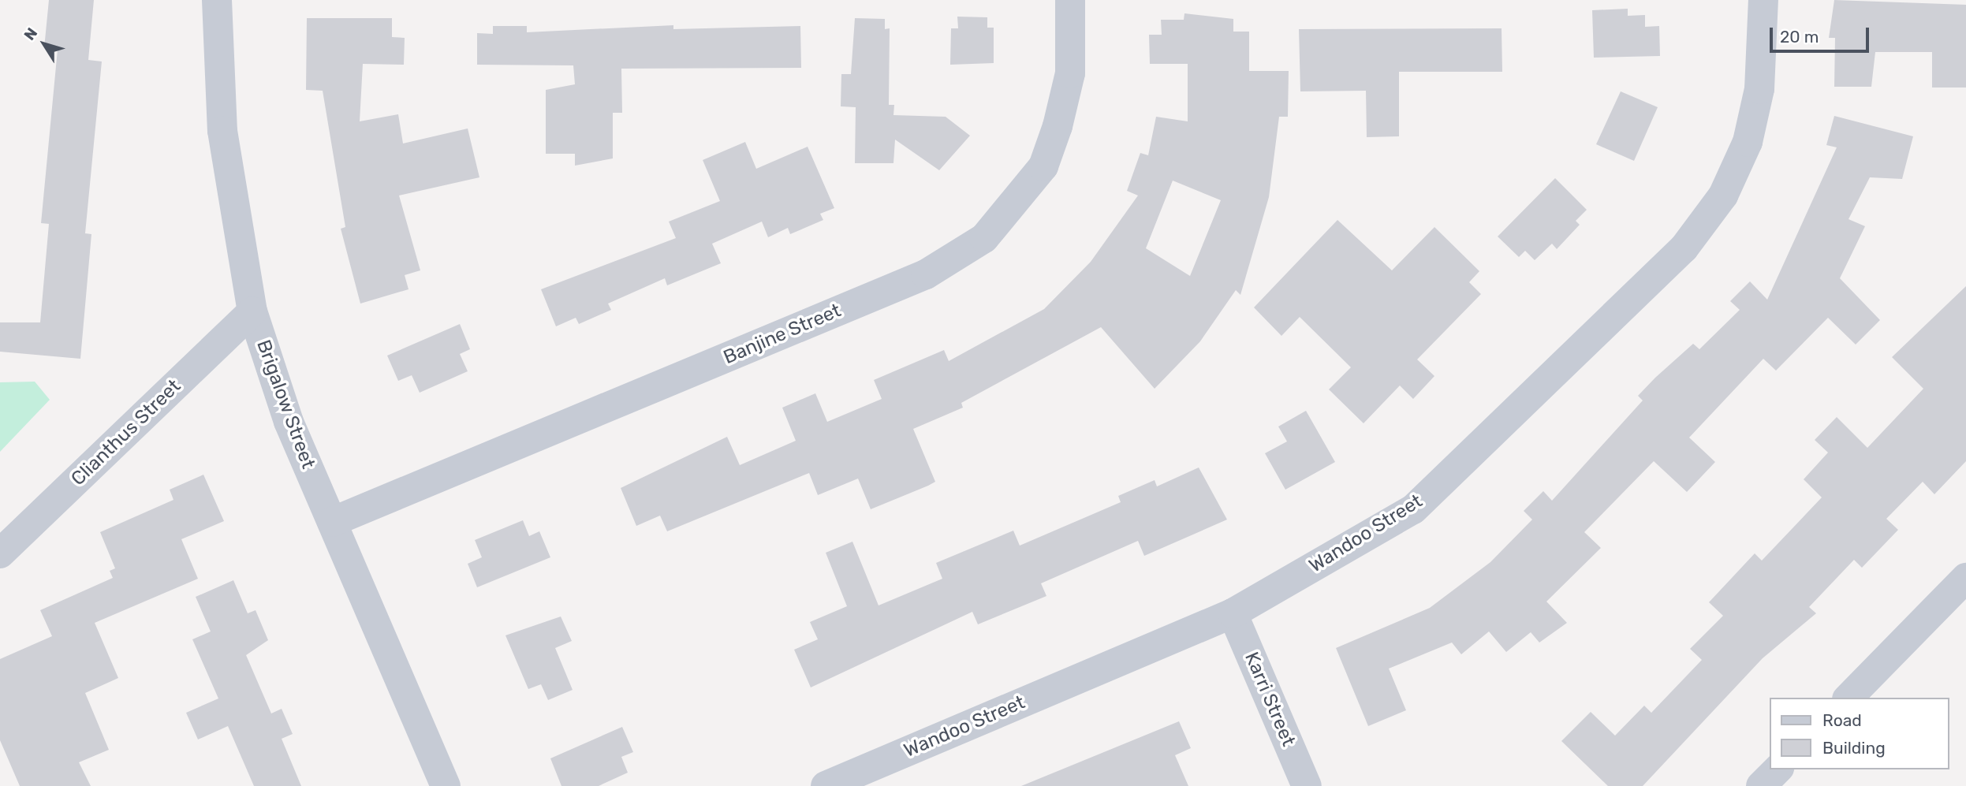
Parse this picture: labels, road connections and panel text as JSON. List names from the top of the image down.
{
  "streets": {
    "street": [
      "Banjine Street",
      "Brigalow Street",
      "Clianthus Street",
      "Wandoo Street",
      "Karri Street"
    ]
  },
  "crossings": [
    ["Banjine Street", "Brigalow Street"],
    ["Brigalow Street", "Clianthus Street"],
    ["Wandoo Street", "Karri Street"]
  ],
  "legend": ["Road", "Building"],
  "scale_bar": "20 m",
  "north": "top left"
}
